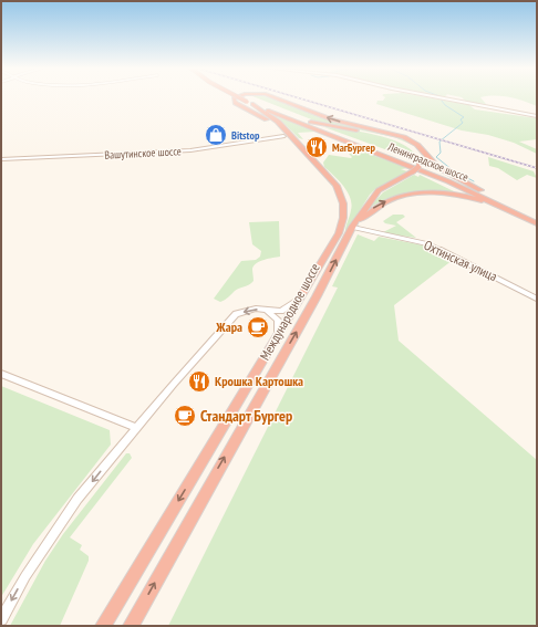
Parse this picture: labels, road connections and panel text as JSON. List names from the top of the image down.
{
  "streets": {
    "highway": ["Ленинградское шоссе", "Международное шоссе"],
    "street": ["Вашутинское шоссе", "Охтинская улица"]
  },
  "crossings": [
    ["Ленинградское шоссе", "Международное шоссе"]
  ],
  "places": {
    "shop": ["Bitstop"],
    "restaurant": ["МагБургер", "Крошка Картошка"],
    "cafe": ["Жара", "Стандарт Бургер"]
  }
}
